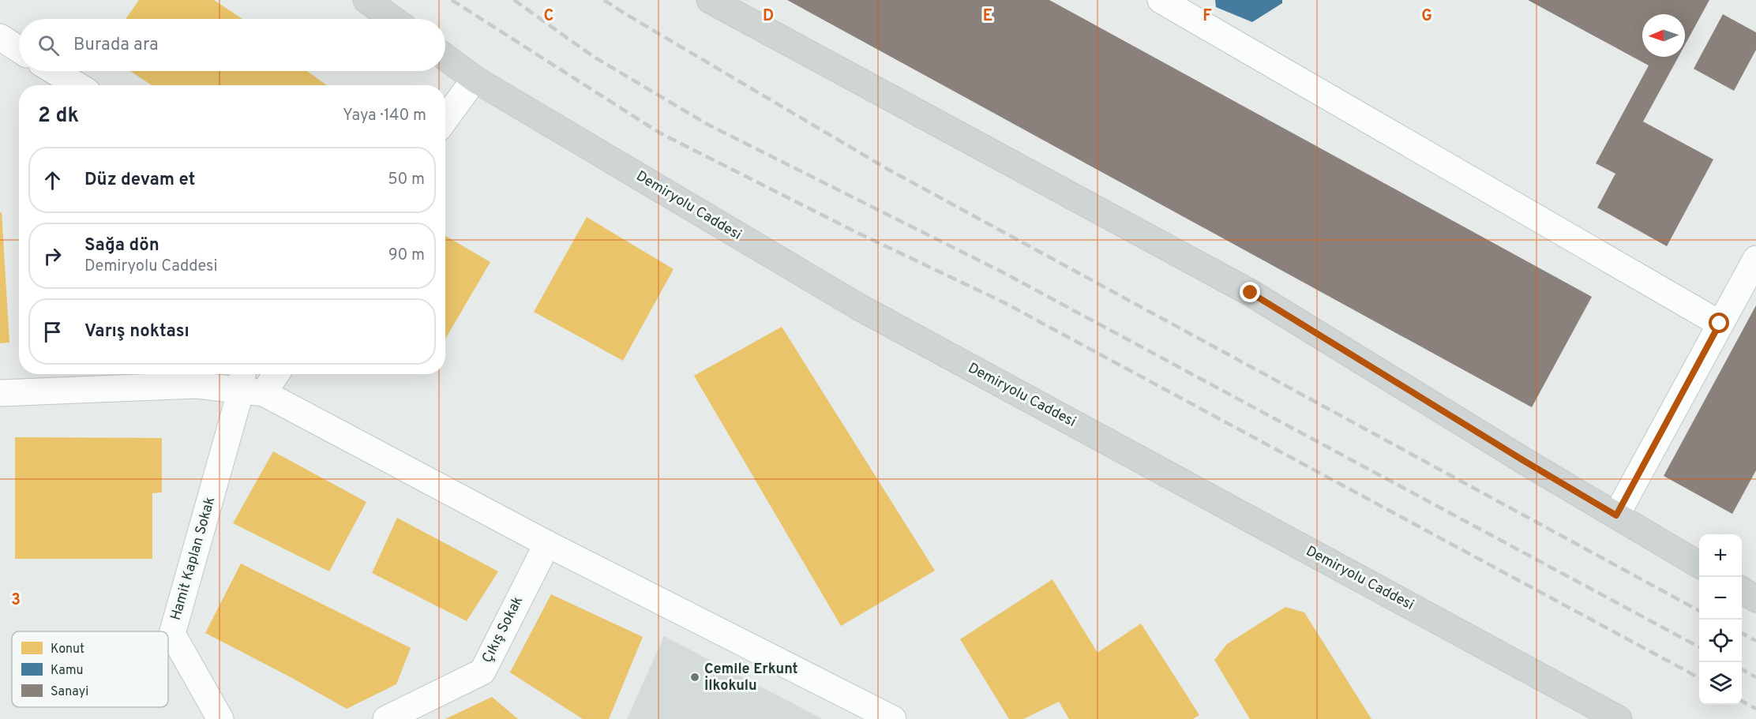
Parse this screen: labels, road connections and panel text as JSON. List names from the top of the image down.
{
  "streets": {
    "main road": ["Demiryolu Caddesi"],
    "street": ["Hamit Kaplan Sokak", "Çıkış Sokak"]
  },
  "places": ["Cemile Erkunt İlkokulu"],
  "legend": ["Konut", "Kamu", "Sanayi"],
  "north": "left",
  "page": {
    "search": "Burada ara",
    "heading": ["2 dk", "Yaya · 140 m"],
    "list": [
      ["Düz devam et", "50 m"],
      ["Sağa dön", "Demiryolu Caddesi", "90 m"],
      "Varış noktası"
    ],
    "map_buttons": ["+", "−"]
  },
  "grid": {
    "columns": [
      "C",
      "D",
      "E",
      "F",
      "G"
    ],
    "rows": ["3"]
  }
}
